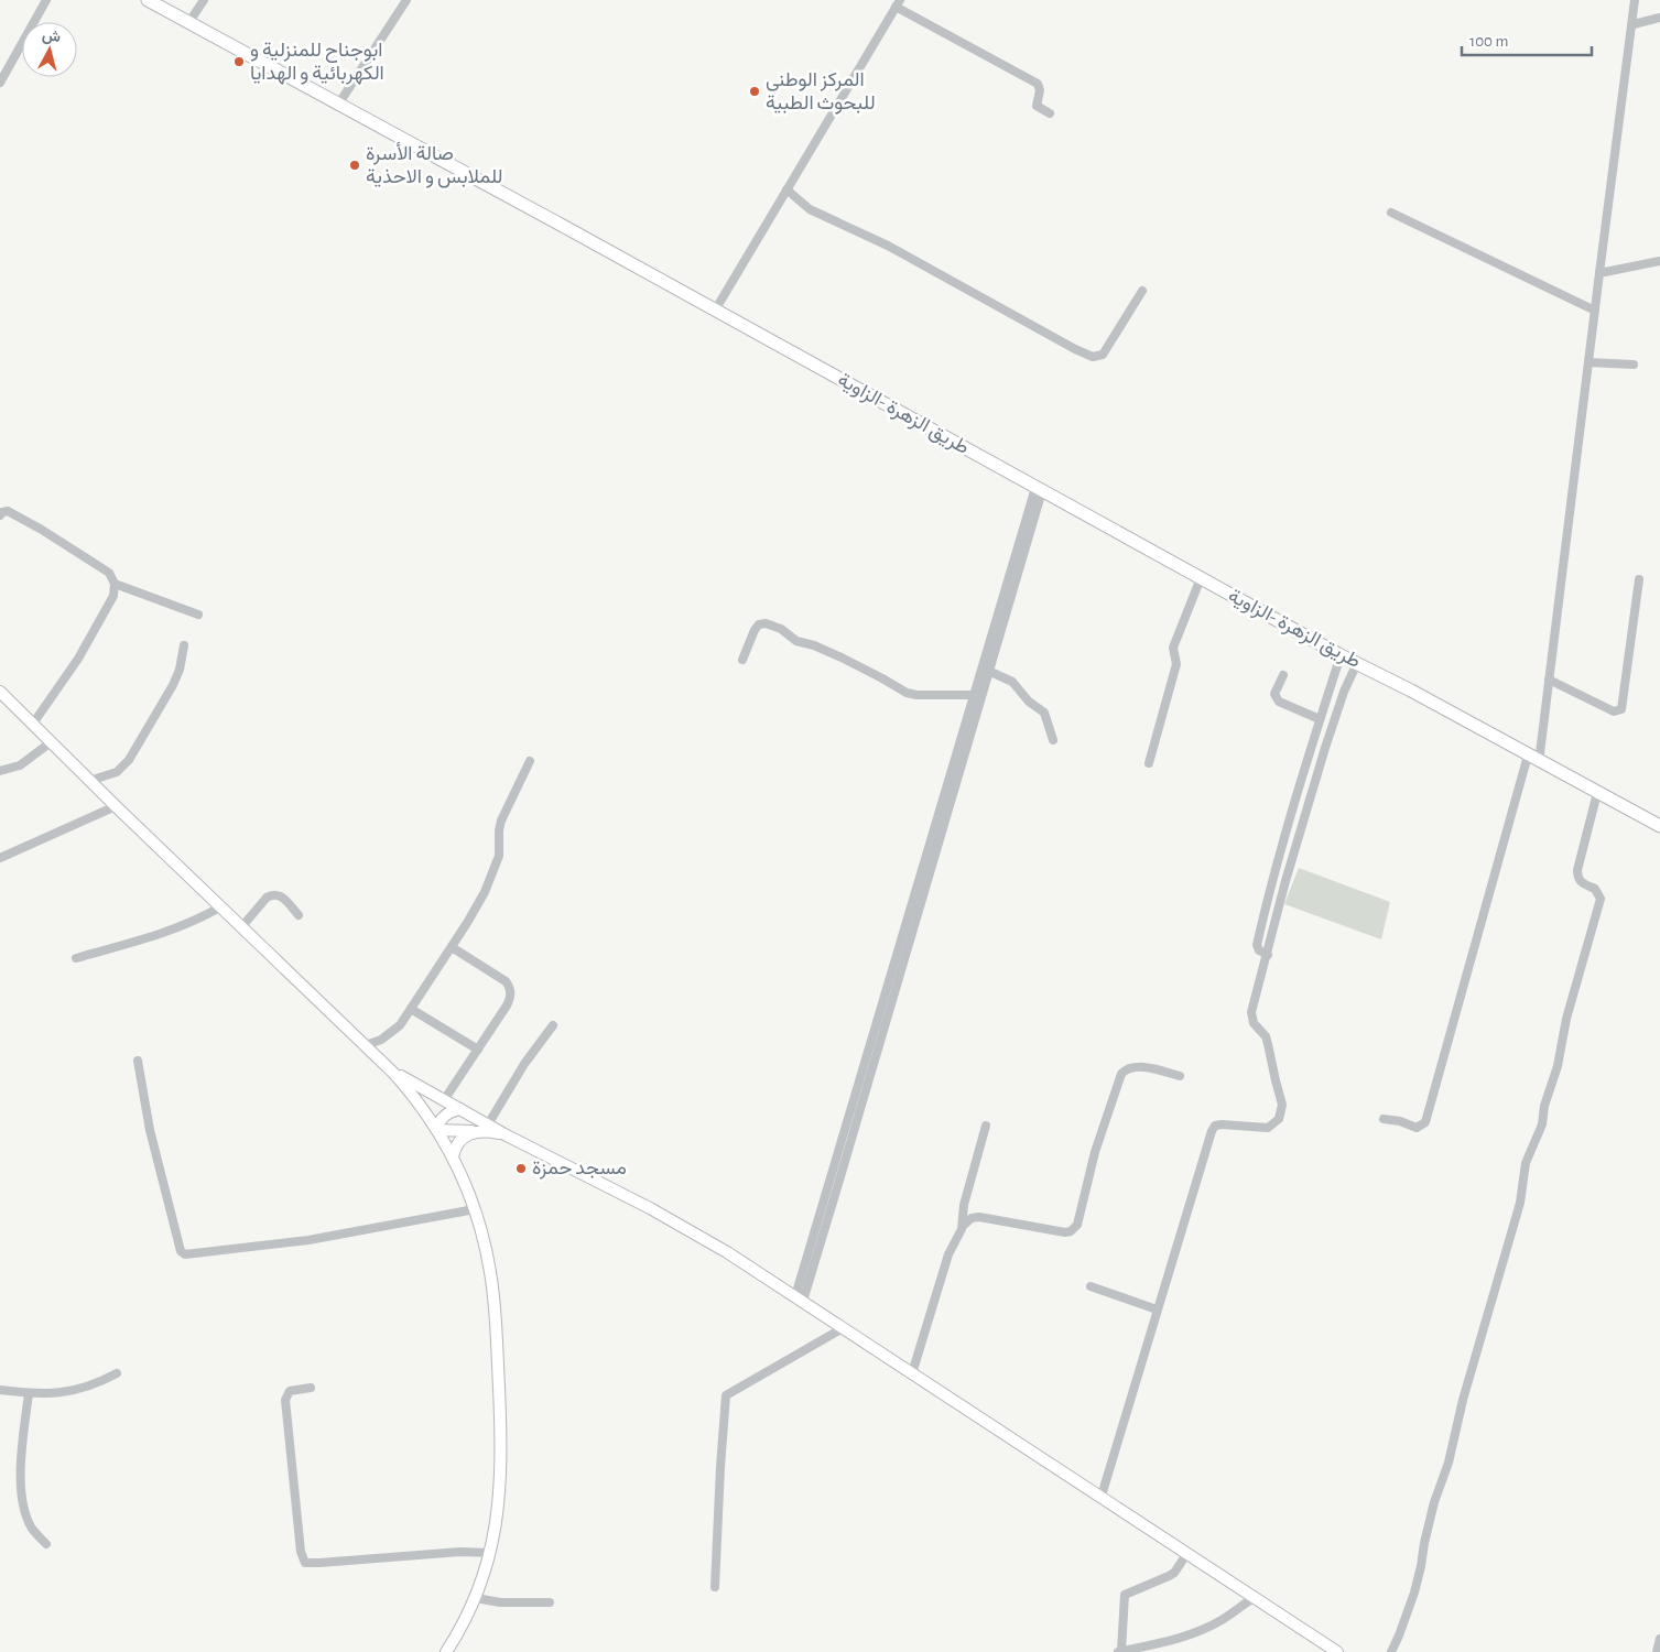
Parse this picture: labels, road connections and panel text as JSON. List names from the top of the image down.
{
  "streets": {
    "main road": ["طريق الزهرة -الزاوية"]
  },
  "places": [
    "ابوجناح للمنزلية و الكهربائية و الهدايا",
    "المركز الوطني للبحوث الطبية",
    "صالة الأسرة للملابس و الاحذية",
    "مسجد حمزة"
  ],
  "scale_bar": "100 m",
  "north": "top"
}
